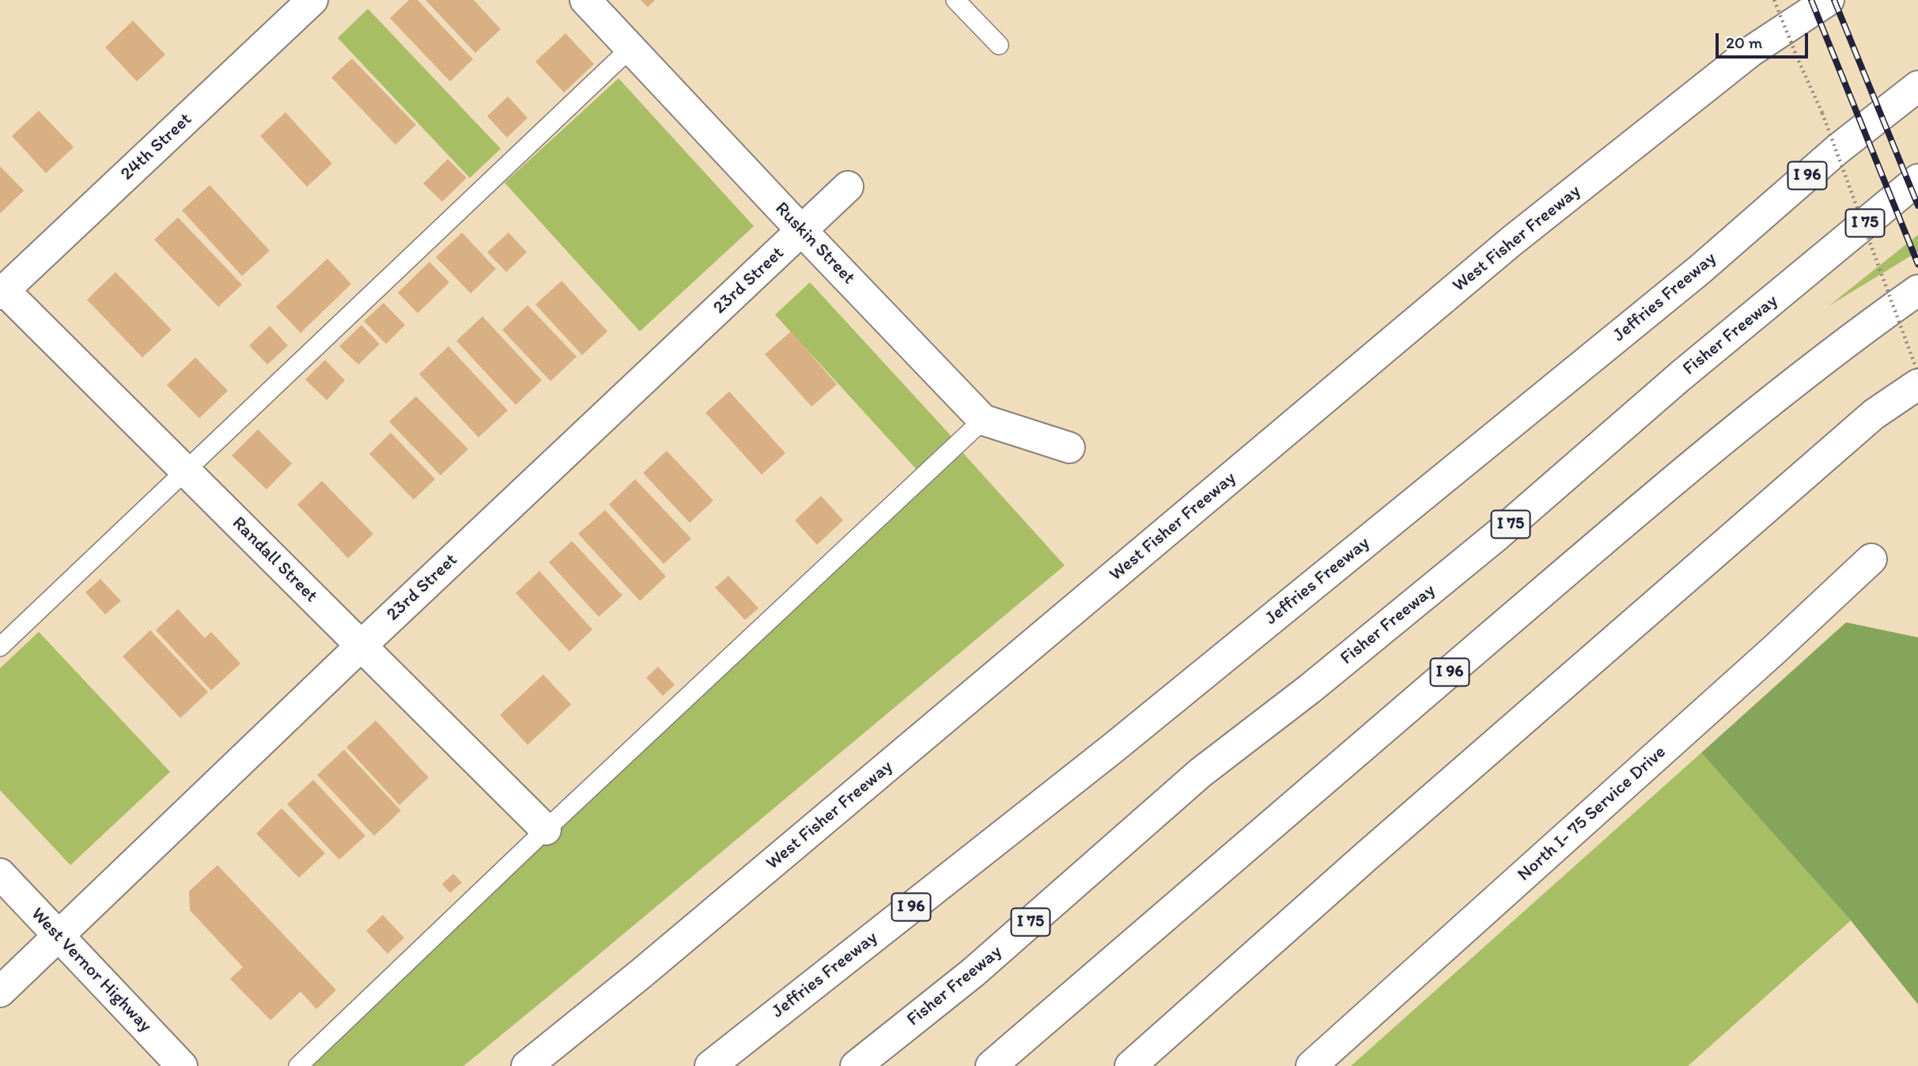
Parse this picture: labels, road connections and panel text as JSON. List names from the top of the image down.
{
  "streets": {
    "main road": [
      "24th Street",
      "I 96",
      "I 75",
      "West Fisher Freeway",
      "Ruskin Street",
      "23rd Street",
      "Jeffries Freeway",
      "Fisher Freeway",
      "Randall Street",
      "North I- 75 Service Drive",
      "West Vernor Highway"
    ]
  },
  "crossings": [
    ["24th Street", "Randall Street"],
    ["Ruskin Street", "23rd Street"],
    ["23rd Street", "Randall Street"],
    ["23rd Street", "West Vernor Highway"]
  ],
  "scale_bar": "20 m"
}
